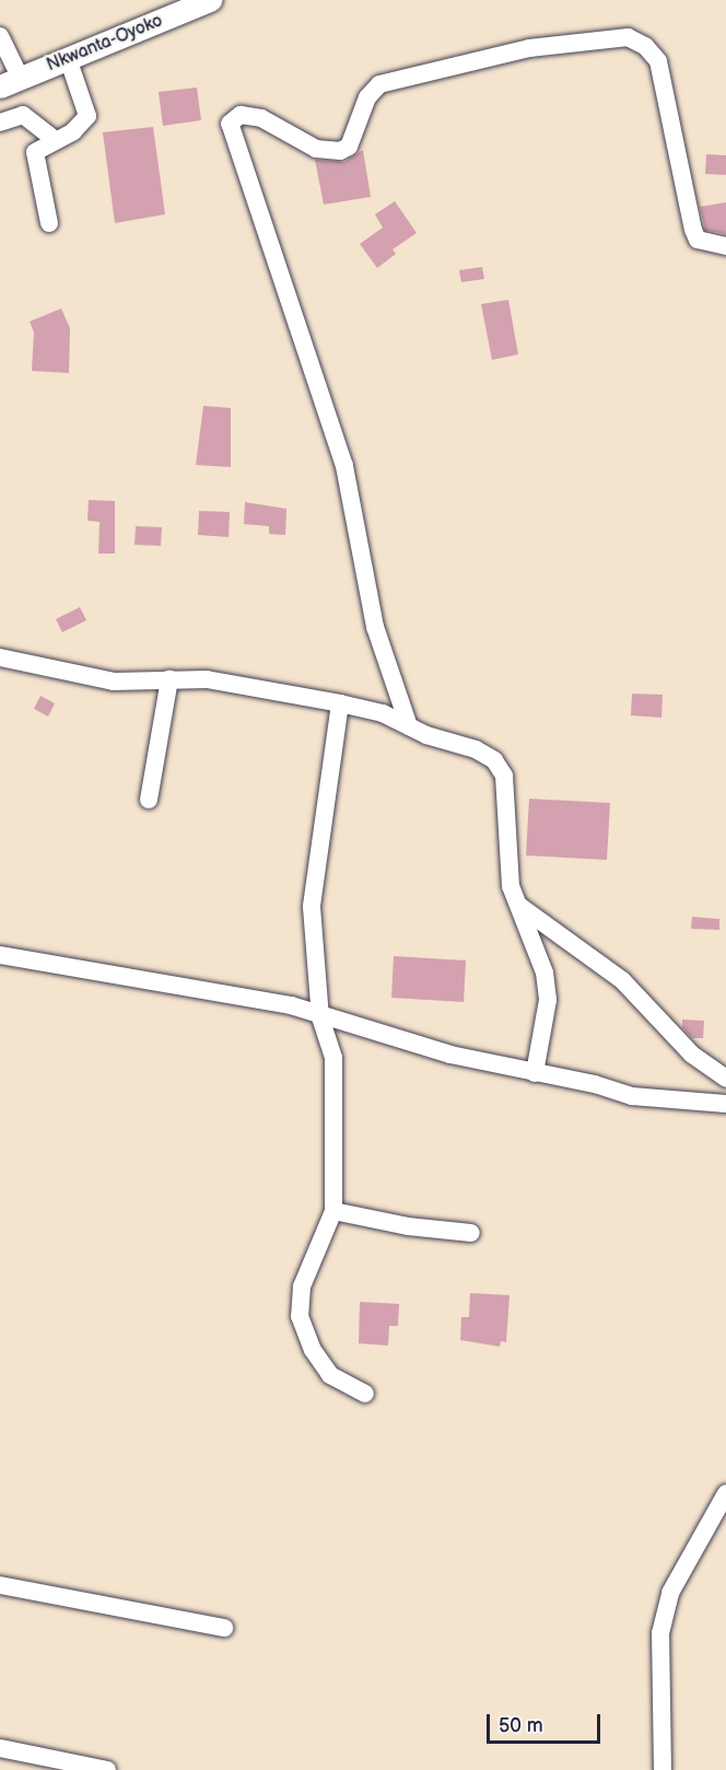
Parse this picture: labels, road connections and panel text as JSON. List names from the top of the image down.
{
  "streets": {
    "street": ["Nkwanta-Oyoko"]
  },
  "scale_bar": "50 m"
}
